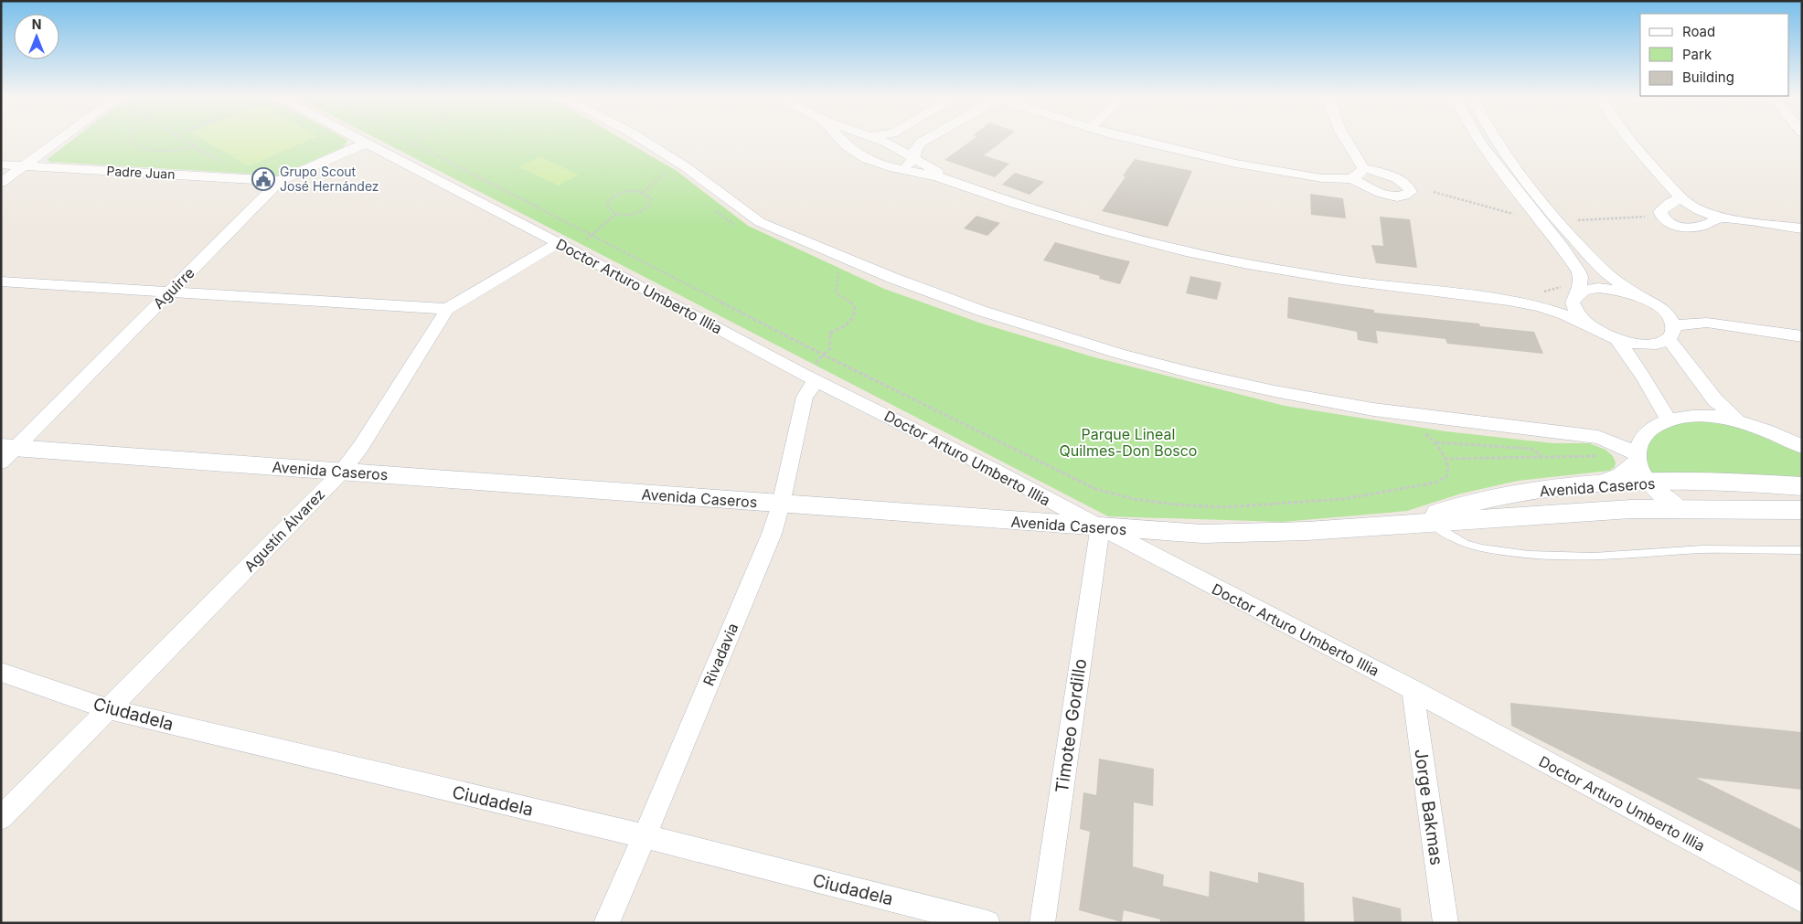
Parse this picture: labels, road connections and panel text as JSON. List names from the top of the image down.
{
  "streets": {
    "street": [
      "Padre Juan",
      "Doctor Arturo Umberto Illia",
      "Aguirre",
      "Avenida Caseros",
      "Agustín Álvarez",
      "Rivadavia",
      "Ciudadela",
      "Timoteo Gordillo",
      "Jorge Bakmas"
    ]
  },
  "crossings": [
    ["Padre Juan", "Aguirre"],
    ["Doctor Arturo Umberto Illia", "Aguirre"],
    ["Doctor Arturo Umberto Illia", "Avenida Caseros"],
    ["Doctor Arturo Umberto Illia", "Agustín Álvarez"],
    ["Doctor Arturo Umberto Illia", "Rivadavia"],
    ["Doctor Arturo Umberto Illia", "Timoteo Gordillo"],
    ["Doctor Arturo Umberto Illia", "Jorge Bakmas"],
    ["Aguirre", "Avenida Caseros"],
    ["Avenida Caseros", "Agustín Álvarez"],
    ["Avenida Caseros", "Rivadavia"],
    ["Avenida Caseros", "Timoteo Gordillo"],
    ["Agustín Álvarez", "Ciudadela"],
    ["Rivadavia", "Ciudadela"]
  ],
  "parks": ["Parque Lineal Quilmes-Don Bosco"],
  "places": {
    "public building": ["Grupo Scout José Hernández"]
  },
  "legend": ["Road", "Park", "Building"],
  "north": "top"
}
